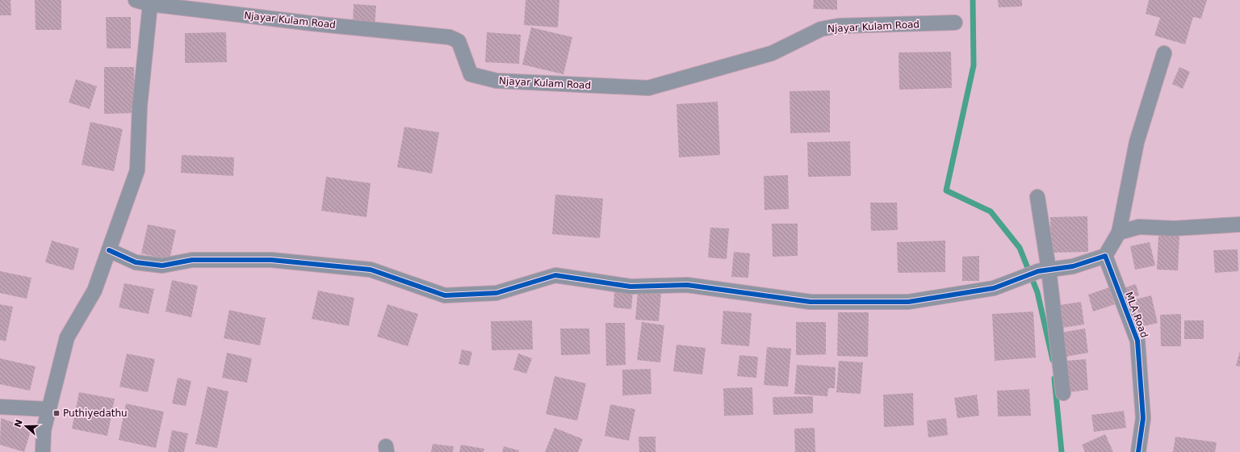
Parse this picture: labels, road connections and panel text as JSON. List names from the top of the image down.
{
  "streets": {
    "street": ["Njayar Kulam Road", "MLA Road"]
  },
  "places": {
    "transit": ["Puthiyedathu"]
  },
  "north": "left"
}
